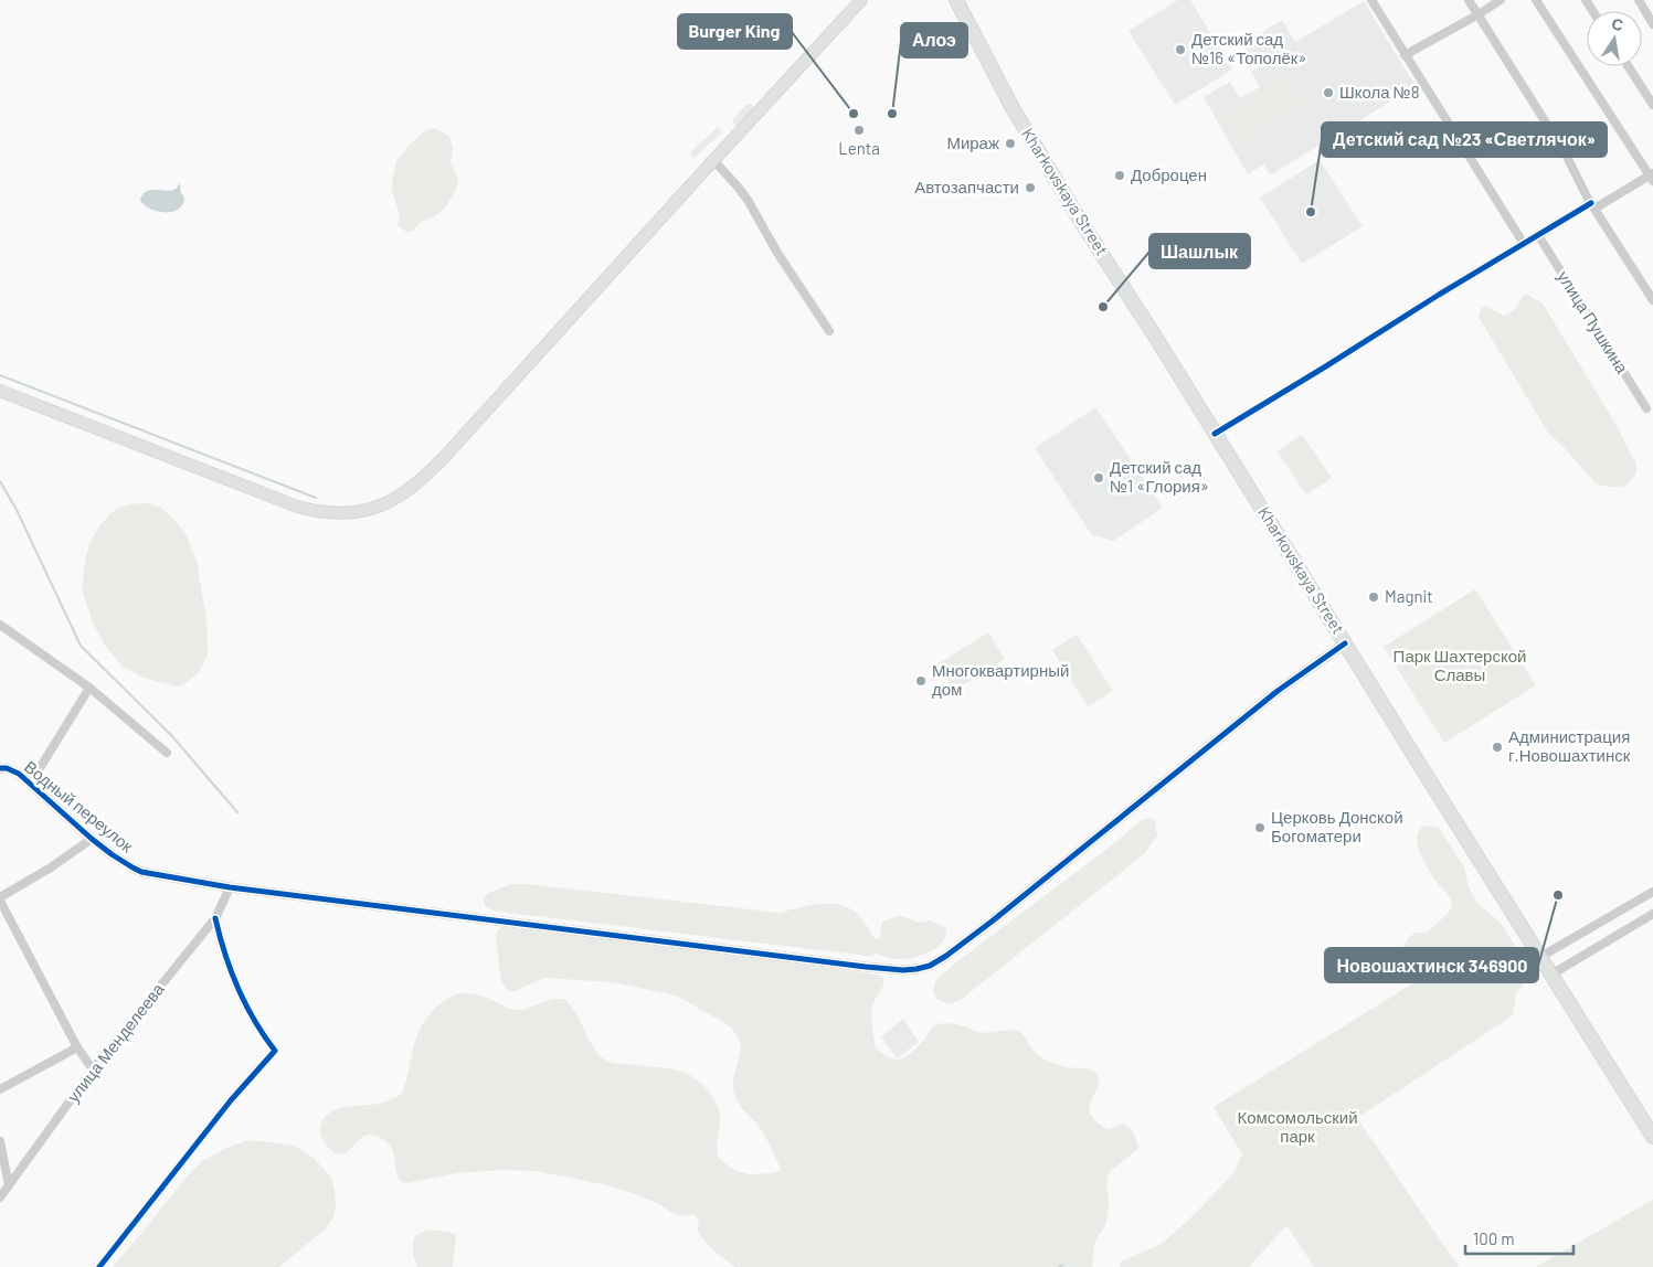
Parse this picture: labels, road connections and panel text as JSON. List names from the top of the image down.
{
  "streets": {
    "highway": ["Kharkovskaya Street"],
    "street": ["улица Пушкина", "Водный переулок", "улица Менделеева"]
  },
  "crossings": [
    ["Kharkovskaya Street", "Водный переулок"],
    ["Водный переулок", "улица Менделеева"]
  ],
  "parks": ["Парк Шахтерской Славы", "Комсомольский парк"],
  "places": [
    "Детский сад №16 «Тополёк»",
    "Школа №8",
    "Burger King",
    "Алоэ",
    "Lenta",
    "Мираж",
    "Доброцен",
    "Автозапчасти",
    "Детский сад №23 «Светлячок»",
    "Шашлык",
    "Детский сад №1 «Глория»",
    "Magnit",
    "Многоквартирный дом",
    "Администрация г.Новошахтинск",
    "Церковь Донской Богоматери",
    "Новошахтинск 346900"
  ],
  "scale_bar": "100 m",
  "north": "top"
}
